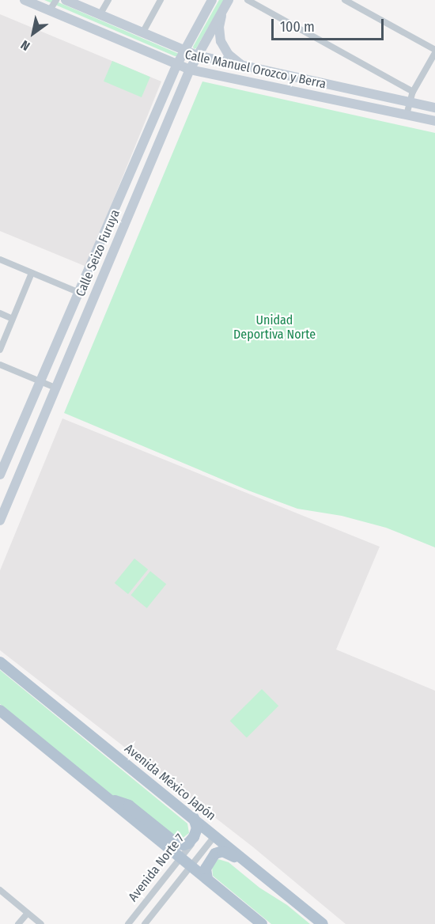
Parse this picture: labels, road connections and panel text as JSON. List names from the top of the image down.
{
  "streets": {
    "main road": ["Avenida México Japón"],
    "street": ["Calle Manuel Orozco y Berra", "Calle Seizo Furuya", "Avenida Norte 7"]
  },
  "crossings": [
    ["Calle Manuel Orozco y Berra", "Calle Seizo Furuya"],
    ["Avenida México Japón", "Avenida Norte 7"]
  ],
  "parks": ["Unidad Deportiva Norte"],
  "scale_bar": "100 m",
  "north": "bottom left"
}
